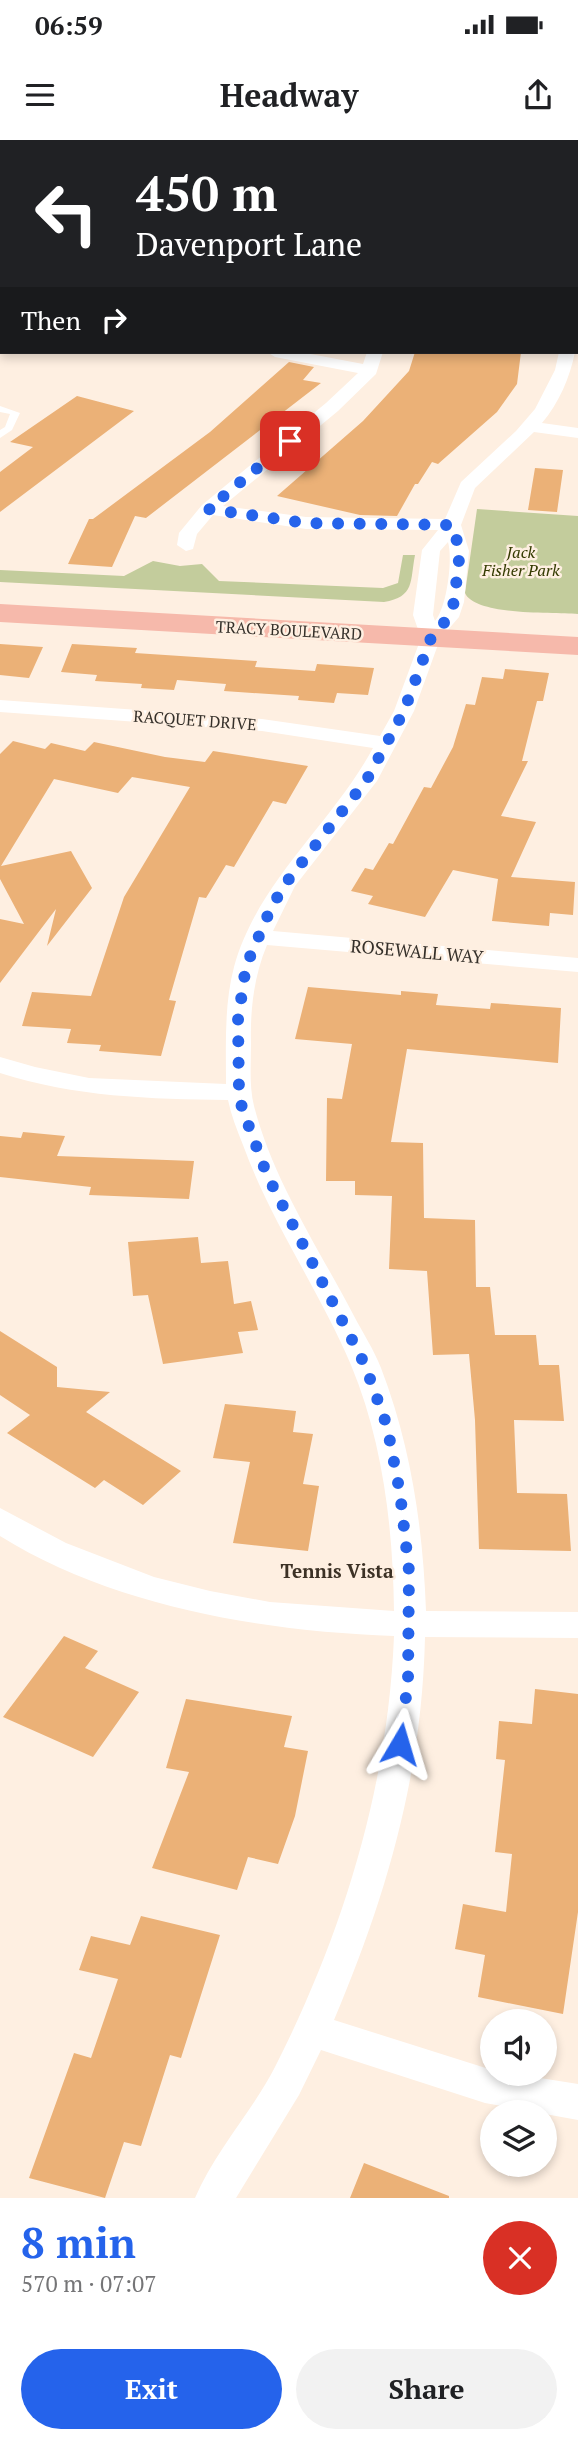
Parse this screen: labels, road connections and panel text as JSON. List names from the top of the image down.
{
  "streets": {
    "main road": ["TRACY BOULEVARD"],
    "street": ["RACQUET DRIVE", "ROSEWALL WAY"]
  },
  "districts": ["Tennis Vista"],
  "parks": ["Jack Fisher Park"],
  "page": {
    "status": "06:59",
    "header": "Headway",
    "turn": ["450 m", "Davenport Lane"],
    "then": "Then",
    "heading": ["8 min", "570 m · 07:07"],
    "buttons": ["Exit", "Share"]
  }
}
